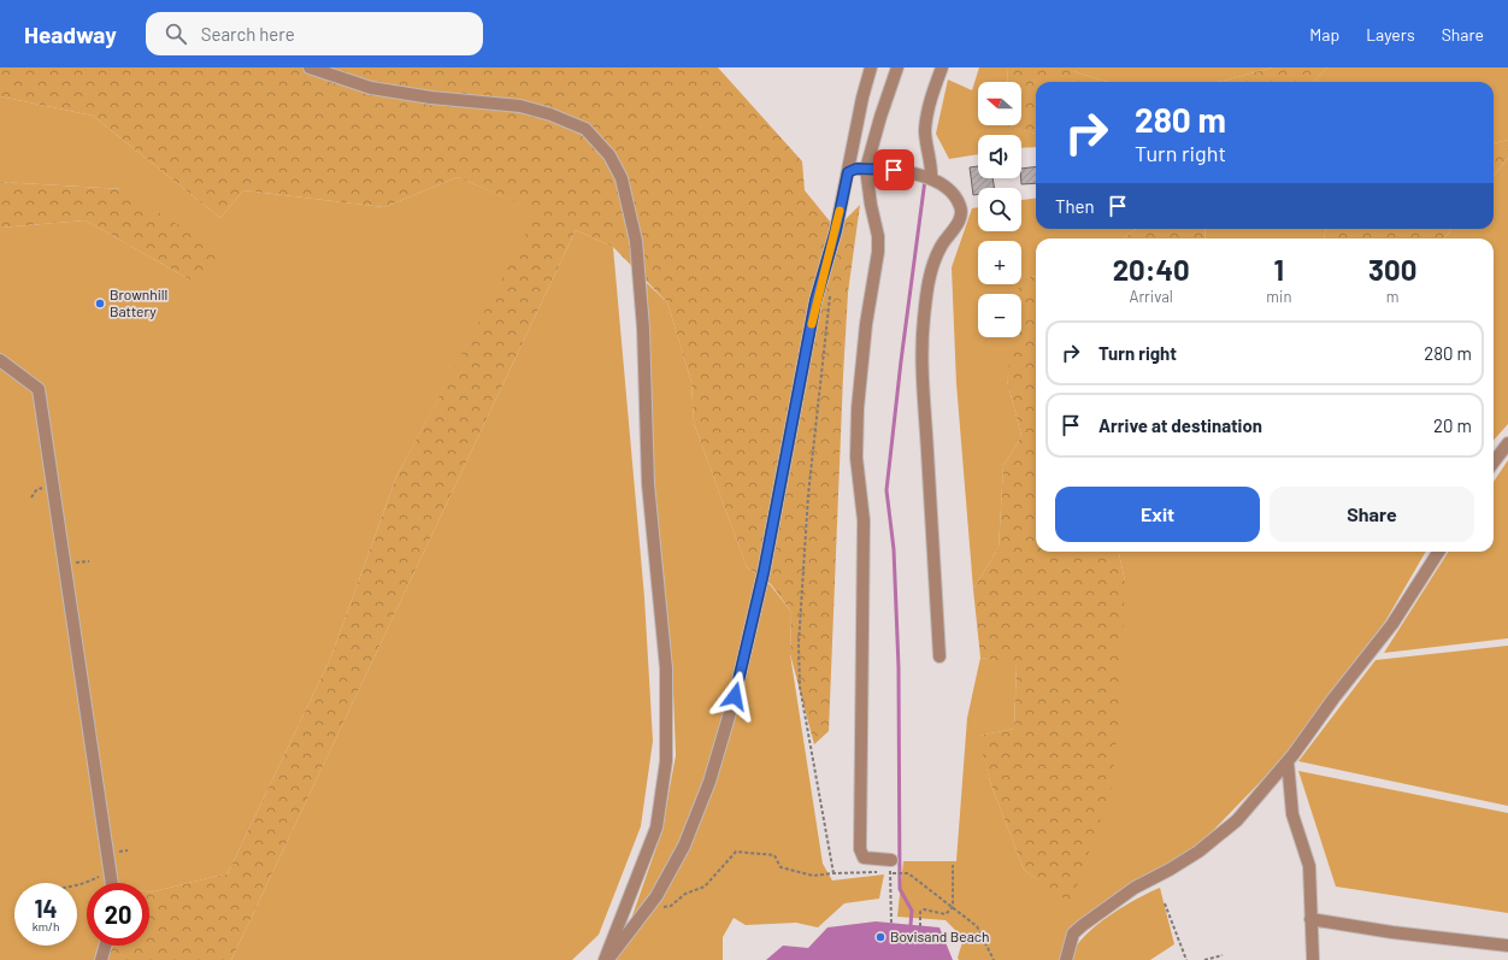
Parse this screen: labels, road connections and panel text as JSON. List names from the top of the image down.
{
  "places": ["Brownhill Battery", "Bovisand Beach"],
  "north": "left",
  "page": {
    "header": "Headway",
    "search": "Search here",
    "nav": ["Map", "Layers", "Share"],
    "map_buttons": ["+", "−"],
    "turn": ["280 m", "Turn right"],
    "then": "Then",
    "eta": [
      "20:40",
      "Arrival",
      "1",
      "min",
      "300",
      "m"
    ],
    "list": [
      {
        "name": "Turn right",
        "value": "280 m"
      },
      {
        "name": "Arrive at destination",
        "value": "20 m"
      }
    ],
    "buttons": ["Exit", "Share"],
    "speed": "14 km/h",
    "limit": "20"
  }
}
